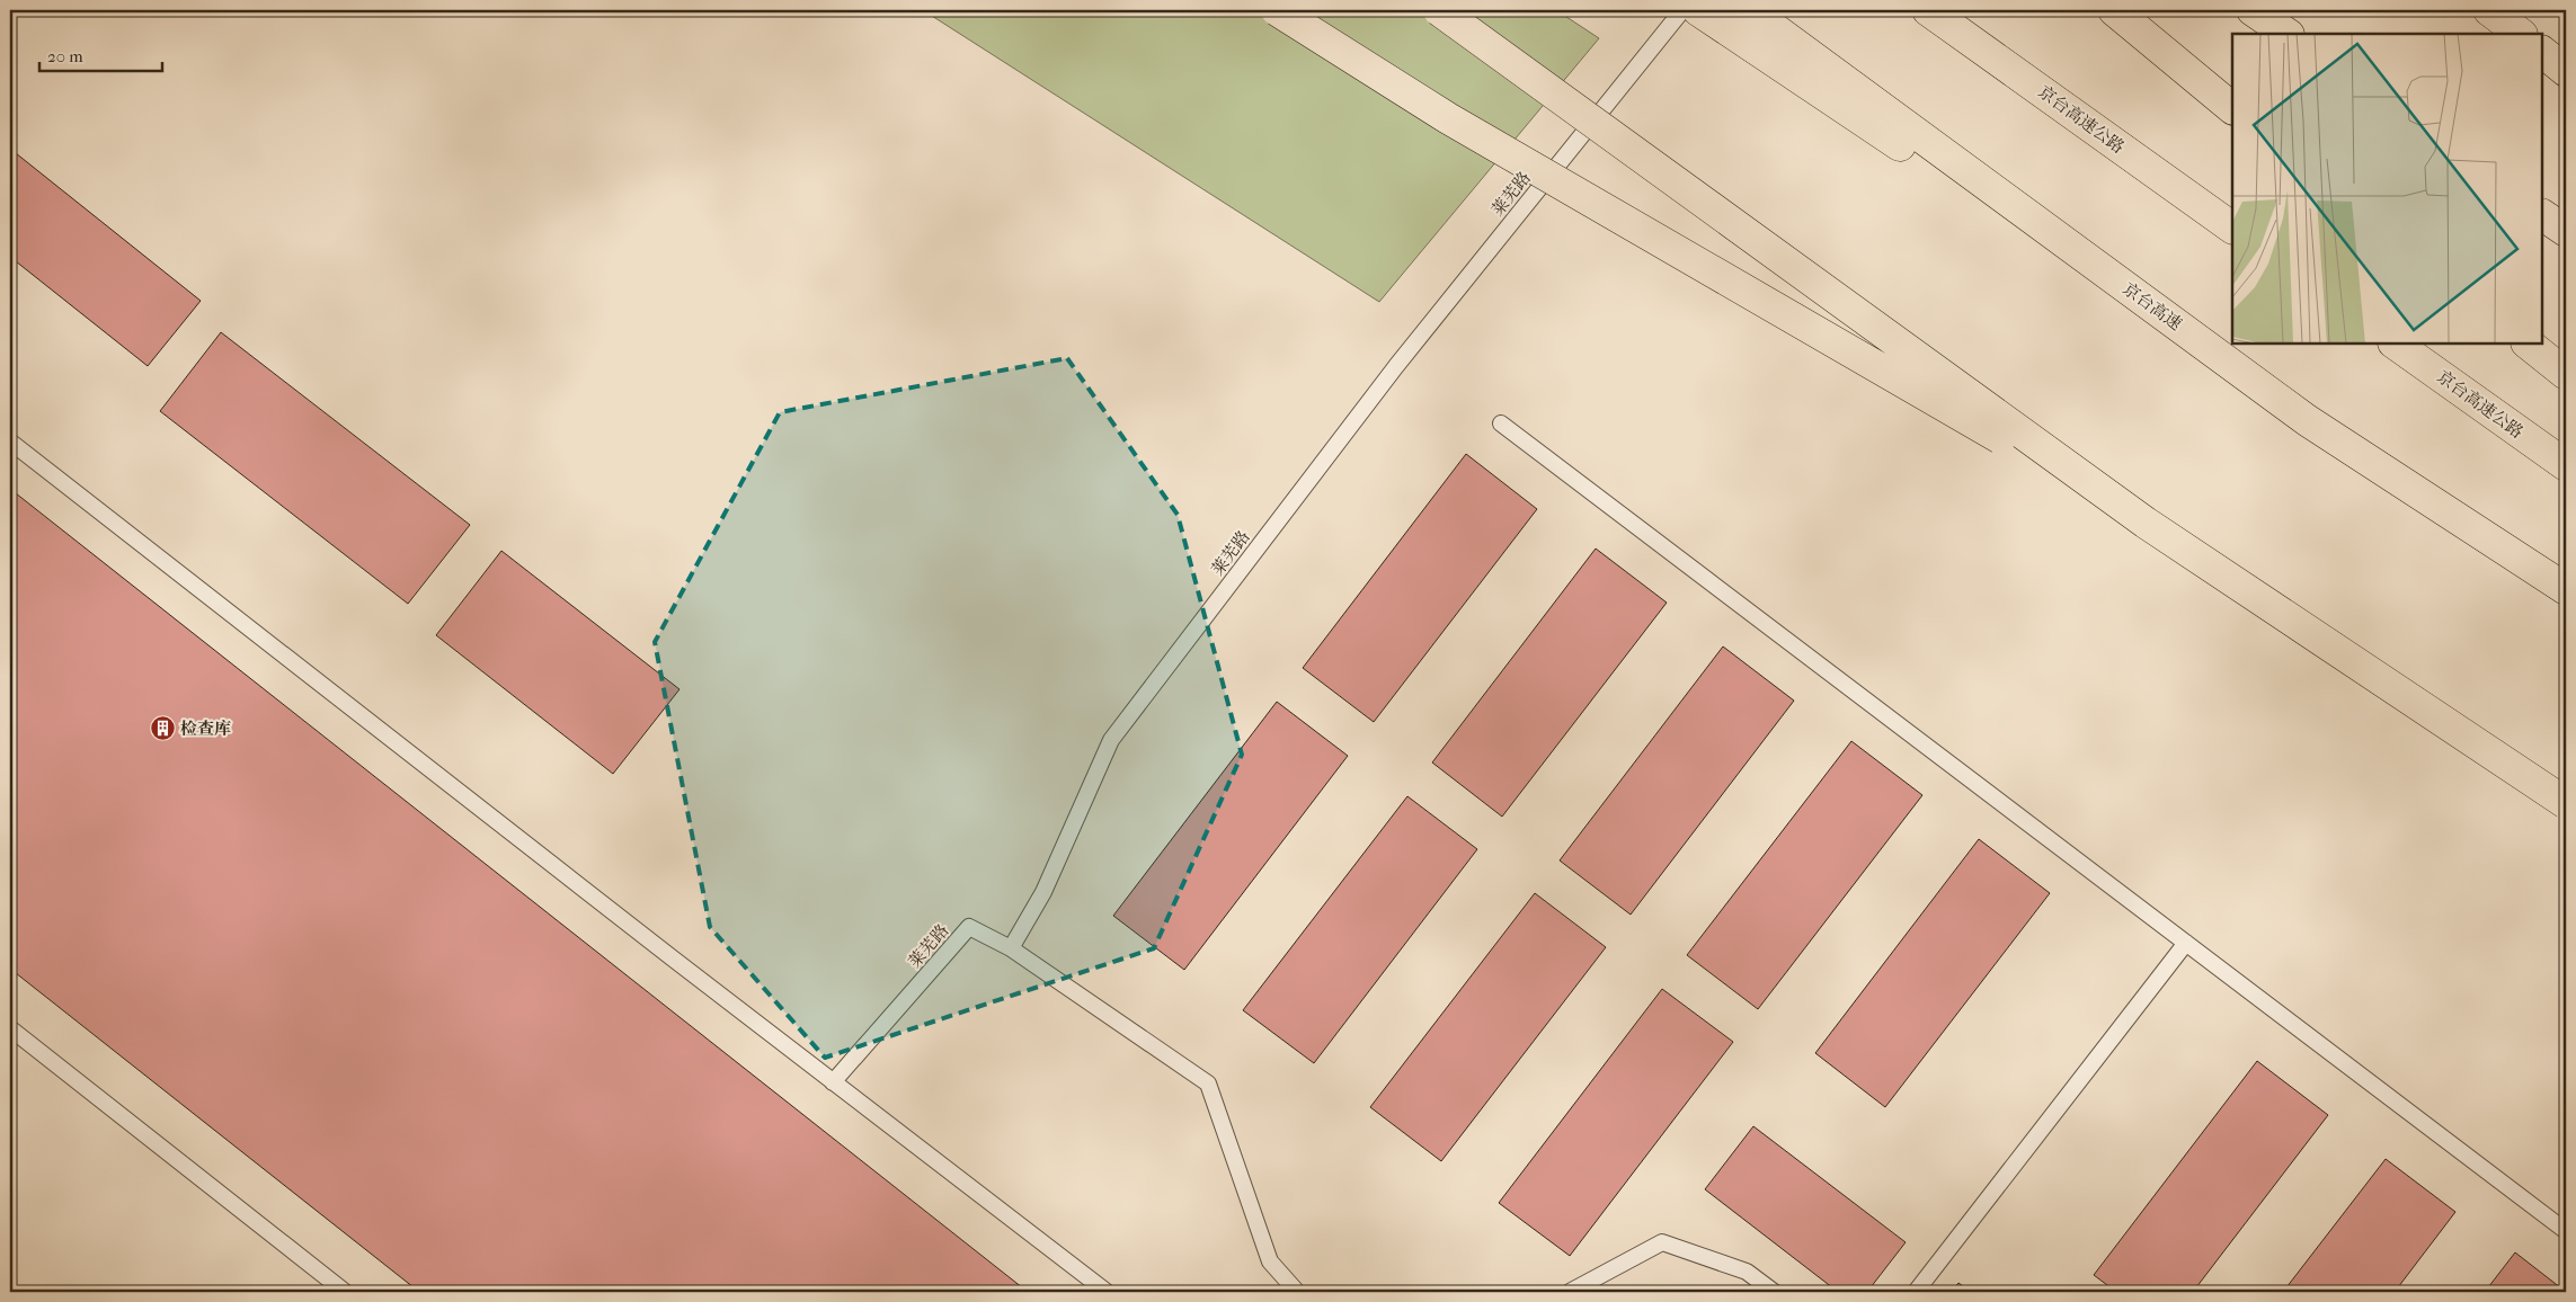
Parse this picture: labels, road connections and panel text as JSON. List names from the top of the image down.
{
  "streets": {
    "highway": ["京台高速公路", "京台高速"],
    "lane": ["莱芜路"]
  },
  "places": {
    "building": ["检查库"]
  },
  "scale_bar": "20 m"
}
